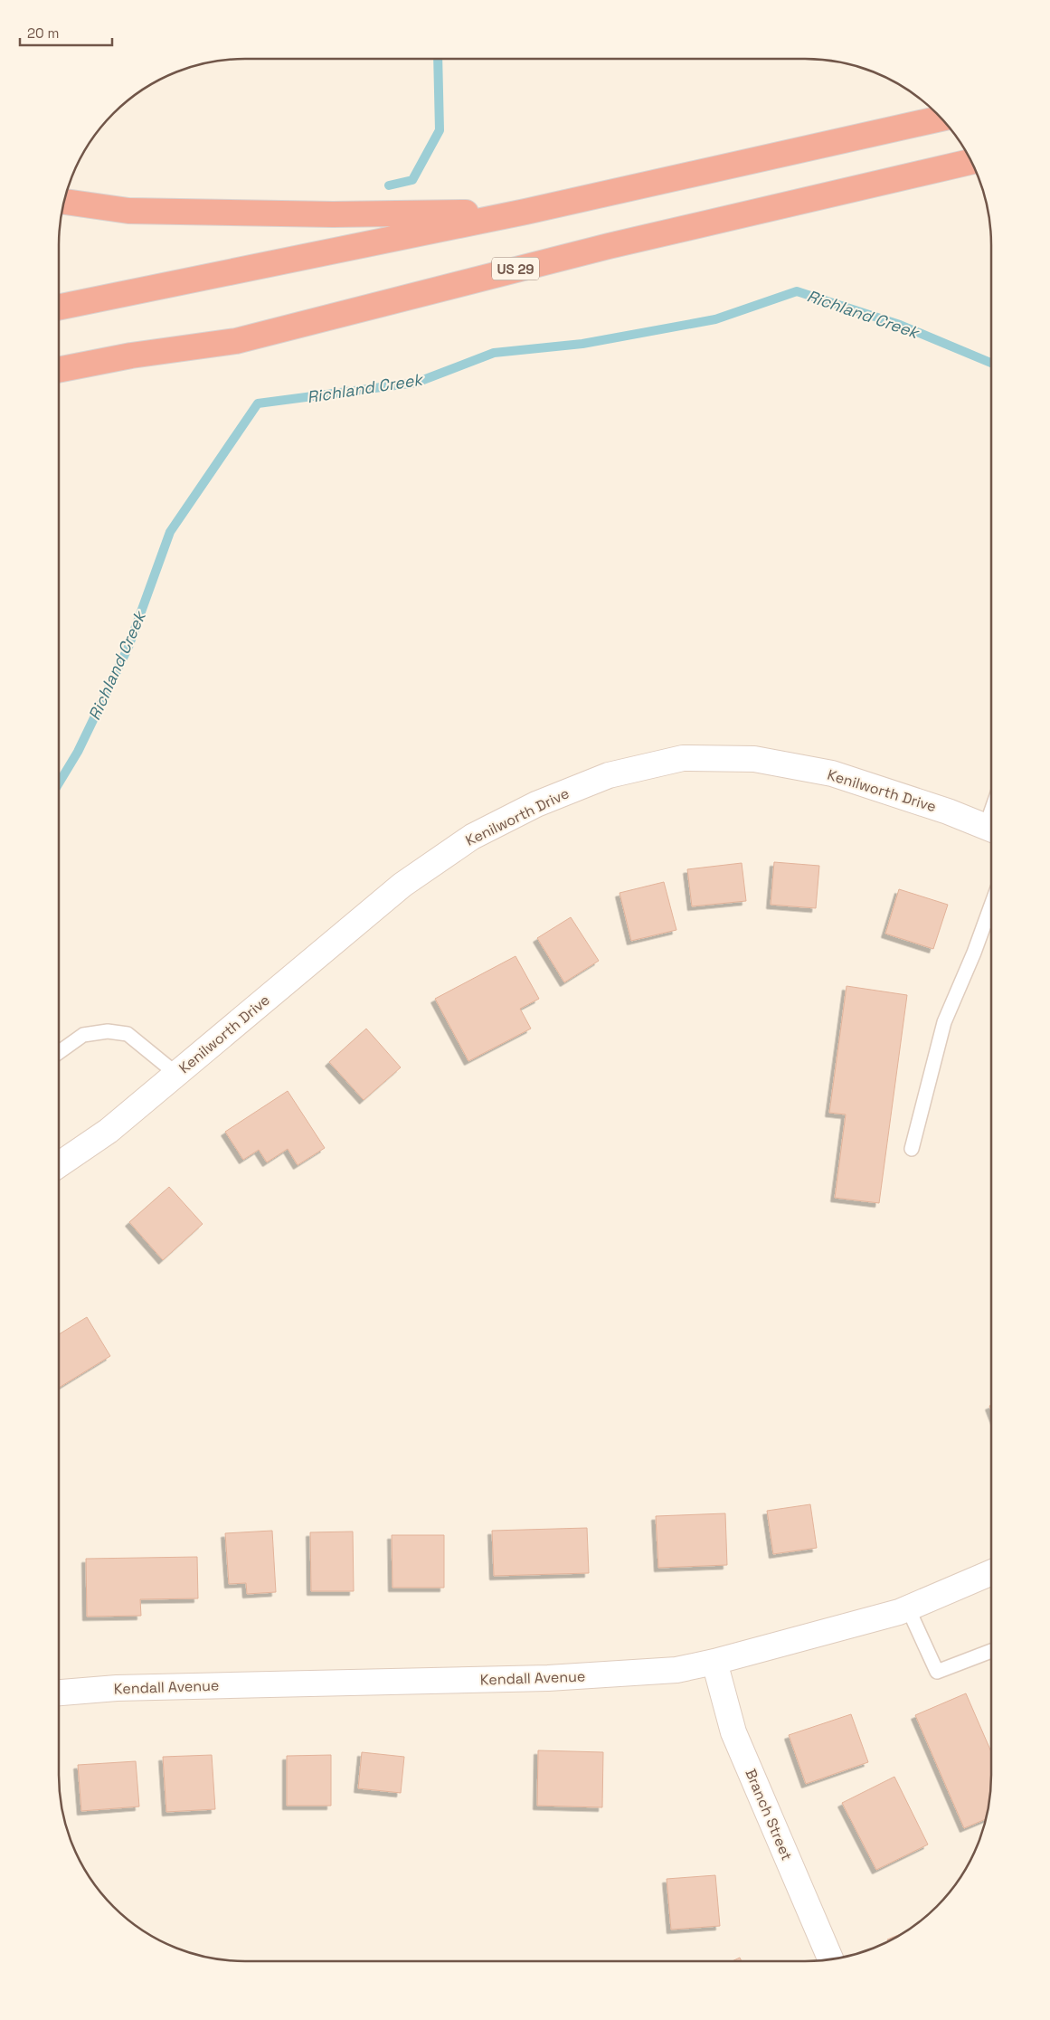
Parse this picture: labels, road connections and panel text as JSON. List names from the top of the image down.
{
  "streets": {
    "highway": ["US 29"],
    "street": ["Kenilworth Drive", "Kendall Avenue", "Branch Street"]
  },
  "crossings": [
    ["Kendall Avenue", "Branch Street"]
  ],
  "water": ["Richland Creek"],
  "scale_bar": "20 m"
}
